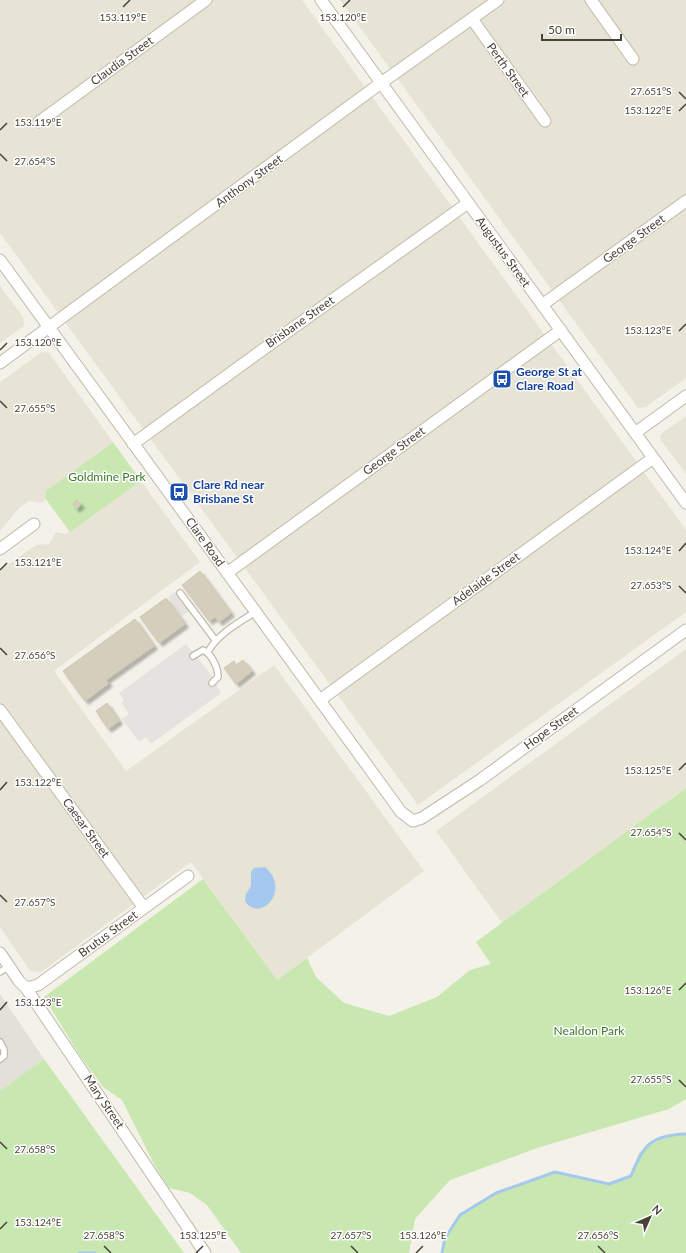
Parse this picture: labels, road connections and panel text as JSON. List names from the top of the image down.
{
  "streets": {
    "street": [
      "Claudia Street",
      "Perth Street",
      "Anthony Street",
      "George Street",
      "Augustus Street",
      "Brisbane Street",
      "Clare Road",
      "Adelaide Street",
      "Hope Street",
      "Caesar Street",
      "Brutus Street",
      "Mary Street"
    ]
  },
  "crossings": [
    ["Perth Street", "Anthony Street"],
    ["Anthony Street", "Augustus Street"],
    ["Anthony Street", "Clare Road"],
    ["George Street", "Augustus Street"],
    ["George Street", "Clare Road"],
    ["Augustus Street", "Brisbane Street"],
    ["Augustus Street", "Adelaide Street"],
    ["Brisbane Street", "Clare Road"],
    ["Clare Road", "Adelaide Street"],
    ["Clare Road", "Hope Street"],
    ["Caesar Street", "Brutus Street"],
    ["Brutus Street", "Mary Street"]
  ],
  "parks": ["Goldmine Park", "Nealdon Park"],
  "places": {
    "bus stop": ["George St at Clare Road", "Clare Rd near Brisbane St"]
  },
  "scale_bar": "50 m",
  "north": "top right",
  "coordinates": [
    "153.119°E",
    "153.120°E",
    "27.651°S",
    "153.122°E",
    "27.654°S",
    "153.123°E",
    "27.655°S",
    "153.124°E",
    "153.121°E",
    "27.653°S",
    "27.656°S",
    "153.125°E",
    "27.657°S",
    "153.126°E",
    "27.658°S"
  ]
}
